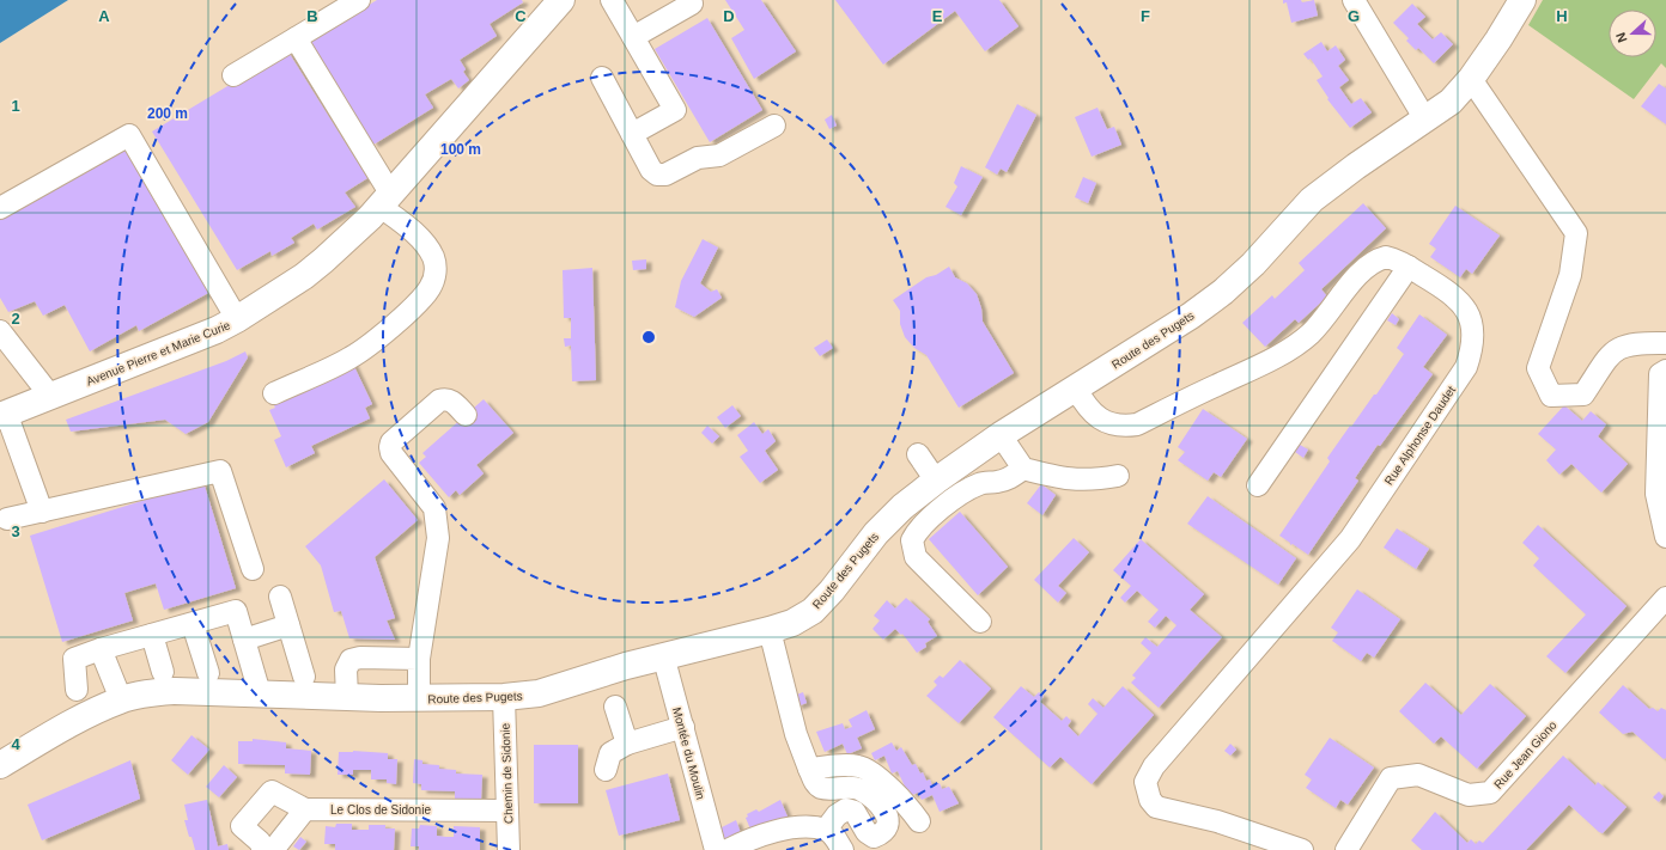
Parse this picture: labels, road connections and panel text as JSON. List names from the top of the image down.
{
  "streets": {
    "main road": ["Route des Pugets", "Avenue Pierre et Marie Curie"],
    "street": [
      "Rue Alphonse Daudet",
      "Montée du Moulin",
      "Rue Jean Giono",
      "Chemin de Sidonie",
      "Le Clos de Sidonie"
    ]
  },
  "crossings": [
    ["Route des Pugets", "Rue Alphonse Daudet"],
    ["Route des Pugets", "Montée du Moulin"],
    ["Route des Pugets", "Chemin de Sidonie"],
    ["Chemin de Sidonie", "Le Clos de Sidonie"]
  ],
  "north": "left",
  "grid": {
    "columns": [
      "A",
      "B",
      "C",
      "D",
      "E",
      "F",
      "G",
      "H"
    ],
    "rows": [
      "1",
      "2",
      "3",
      "4"
    ]
  },
  "rings": ["200 m", "100 m"]
}
